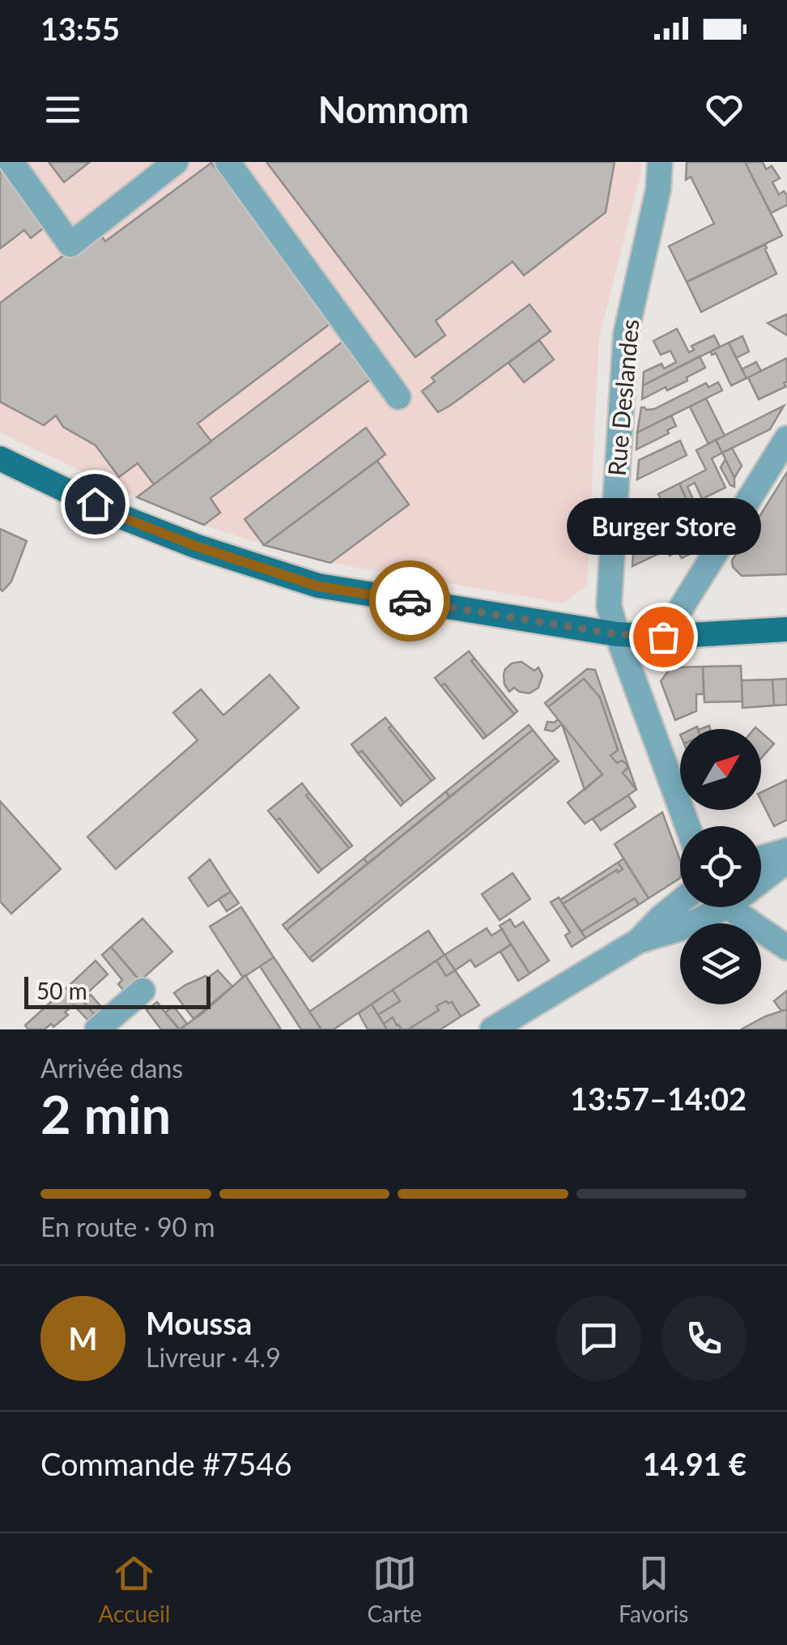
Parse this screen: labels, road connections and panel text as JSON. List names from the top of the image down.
{
  "streets": {
    "street": ["Rue Deslandes"]
  },
  "places": ["Burger Store"],
  "scale_bar": "50 m",
  "north": "top right",
  "page": {
    "status": "13:55",
    "header": "Nomnom",
    "bubble": "Burger Store",
    "scale": "50 m",
    "heading": ["2 min", "Arrivée dans", "13:57–14:02"],
    "panel": [
      "Moussa",
      "Livreur · 4.9",
      "Commande #7546",
      "14.91 €"
    ],
    "bar": "En route · 90 m",
    "round": "M",
    "tabs": ["Accueil", "Carte", "Favoris"]
  }
}
